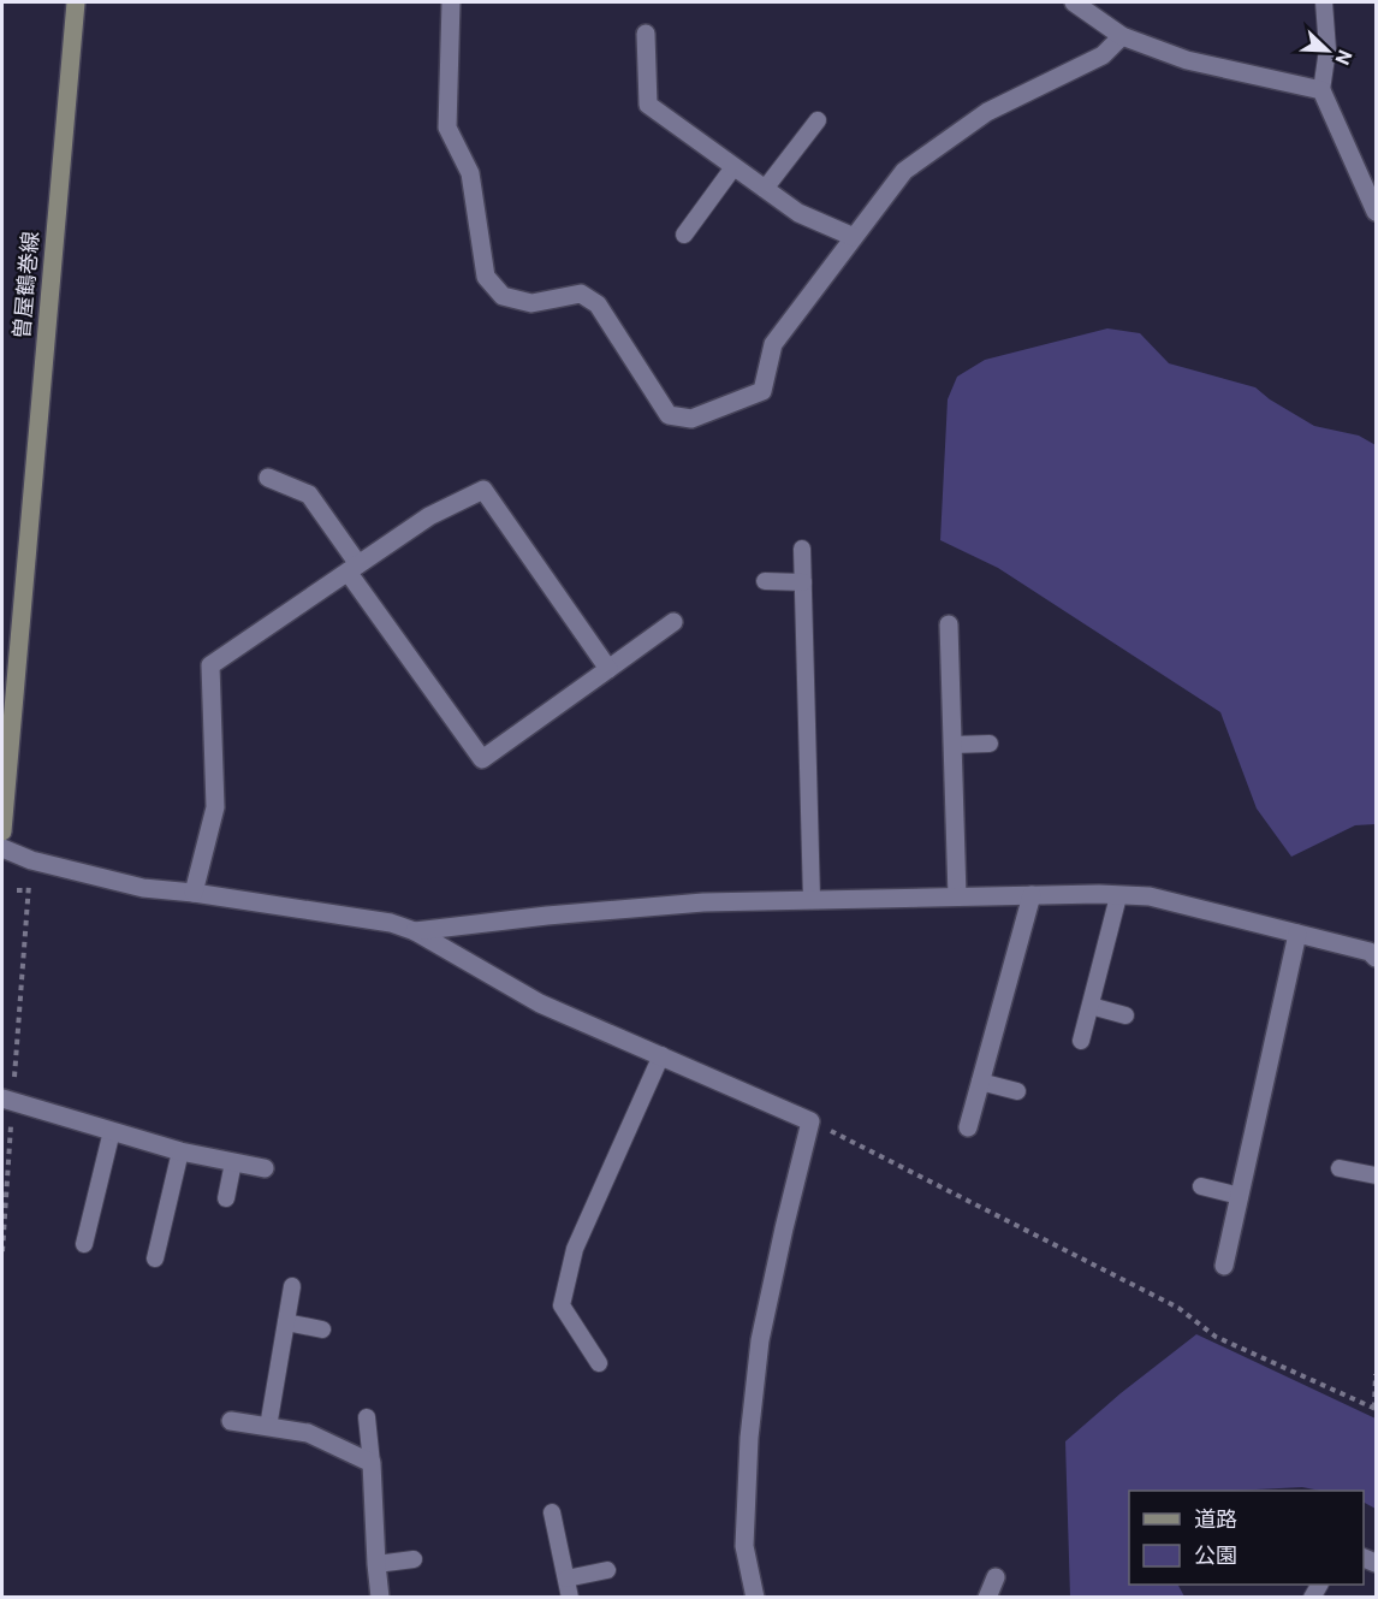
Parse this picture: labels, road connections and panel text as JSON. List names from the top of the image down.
{
  "streets": {
    "main road": ["曽屋鶴巻線"]
  },
  "legend": ["道路", "公園"],
  "north": "bottom right"
}
